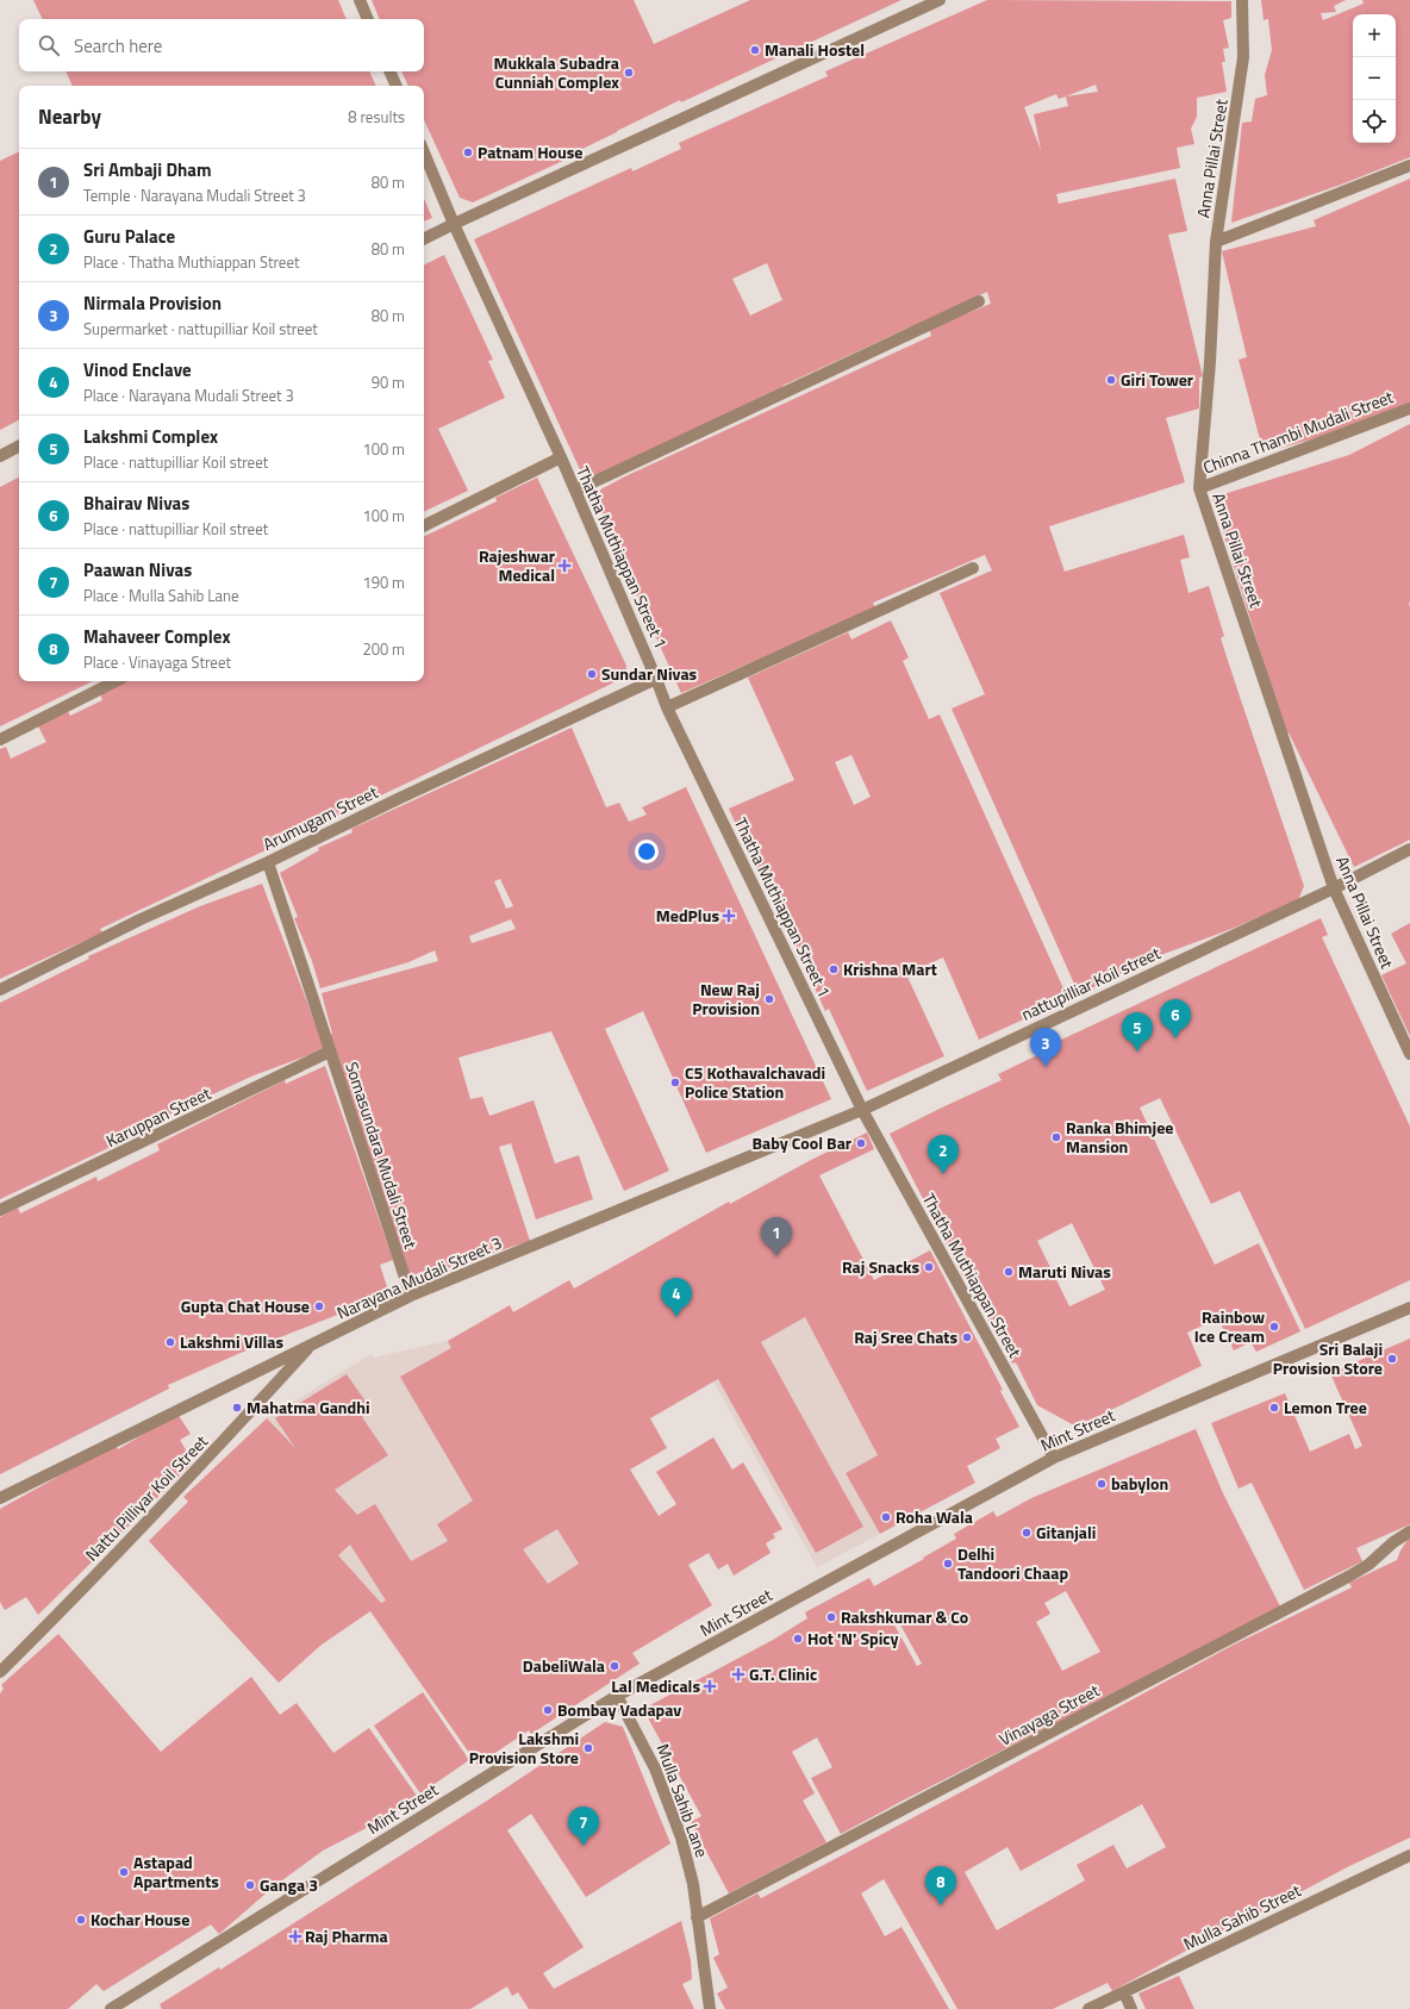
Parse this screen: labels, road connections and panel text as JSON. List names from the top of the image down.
{
  "streets": {
    "street": [
      "Anna Pillai Street",
      "Chinna Thambi Mudali Street",
      "Thatha Muthiappan Street 1",
      "Arumugam Street",
      "nattupilliar Koil street",
      "Karuppan Street",
      "Somasundara Mudali Street",
      "Thatha Muthiappan Street",
      "Narayana Mudali Street 3",
      "Mint Street",
      "Nattu Pilliyar Koil Street",
      "Vinayaga Street",
      "Mulla Sahib Lane",
      "Mulla Sahib Street"
    ]
  },
  "crossings": [
    ["Anna Pillai Street", "Chinna Thambi Mudali Street"],
    ["Anna Pillai Street", "nattupilliar Koil street"],
    ["Thatha Muthiappan Street 1", "Arumugam Street"],
    ["Thatha Muthiappan Street 1", "nattupilliar Koil street"],
    ["Thatha Muthiappan Street 1", "Thatha Muthiappan Street"],
    ["Thatha Muthiappan Street 1", "Narayana Mudali Street 3"],
    ["Arumugam Street", "Somasundara Mudali Street"],
    ["nattupilliar Koil street", "Thatha Muthiappan Street"],
    ["nattupilliar Koil street", "Narayana Mudali Street 3"],
    ["Karuppan Street", "Somasundara Mudali Street"],
    ["Somasundara Mudali Street", "Narayana Mudali Street 3"],
    ["Thatha Muthiappan Street", "Narayana Mudali Street 3"],
    ["Thatha Muthiappan Street", "Mint Street"],
    ["Narayana Mudali Street 3", "Nattu Pilliyar Koil Street"],
    ["Mint Street", "Mulla Sahib Lane"],
    ["Vinayaga Street", "Mulla Sahib Lane"]
  ],
  "places": {
    "other": [
      "Manali Hostel",
      "Mukkala Subadra Cunniah Complex",
      "Patnam House",
      "Giri Tower",
      "Sundar Nivas",
      "Krishna Mart",
      "New Raj Provision",
      "C5 Kothavalchavadi Police Station",
      "Ranka Bhimjee Mansion",
      "Baby Cool Bar",
      "Raj Snacks",
      "Maruti Nivas",
      "Gupta Chat House",
      "Rainbow Ice Cream",
      "Raj Sree Chats",
      "Lakshmi Villas",
      "Sri Balaji Provision Store",
      "Mahatma Gandhi",
      "Lemon Tree",
      "babylon",
      "Roha Wala",
      "Gitanjali",
      "Delhi Tandoori Chaap",
      "Rakshkumar & Co",
      "Hot 'N' Spicy",
      "DabeliWala",
      "Bombay Vadapav",
      "Lakshmi Provision Store",
      "Astapad Apartments",
      "Ganga 3",
      "Kochar House"
    ],
    "health": [
      "Rajeshwar Medical",
      "MedPlus",
      "G.T. Clinic",
      "Lal Medicals",
      "Raj Pharma"
    ]
  },
  "page": {
    "map_buttons": ["+", "−"],
    "search": "Search here",
    "heading": ["Nearby", "8 results"],
    "list": [
      {
        "mark": "1",
        "name": "Sri Ambaji Dham",
        "note": "Temple · Narayana Mudali Street 3",
        "value": "80 m"
      },
      {
        "mark": "2",
        "name": "Guru Palace",
        "note": "Place · Thatha Muthiappan Street",
        "value": "80 m"
      },
      {
        "mark": "3",
        "name": "Nirmala Provision",
        "note": "Supermarket · nattupilliar Koil street",
        "value": "80 m"
      },
      {
        "mark": "4",
        "name": "Vinod Enclave",
        "note": "Place · Narayana Mudali Street 3",
        "value": "90 m"
      },
      {
        "mark": "5",
        "name": "Lakshmi Complex",
        "note": "Place · nattupilliar Koil street",
        "value": "100 m"
      },
      {
        "mark": "6",
        "name": "Bhairav Nivas",
        "note": "Place · nattupilliar Koil street",
        "value": "100 m"
      },
      {
        "mark": "7",
        "name": "Paawan Nivas",
        "note": "Place · Mulla Sahib Lane",
        "value": "190 m"
      },
      {
        "mark": "8",
        "name": "Mahaveer Complex",
        "note": "Place · Vinayaga Street",
        "value": "200 m"
      }
    ],
    "pins": [
      "6",
      "5",
      "3",
      "2",
      "1",
      "4",
      "7",
      "8"
    ]
  }
}
